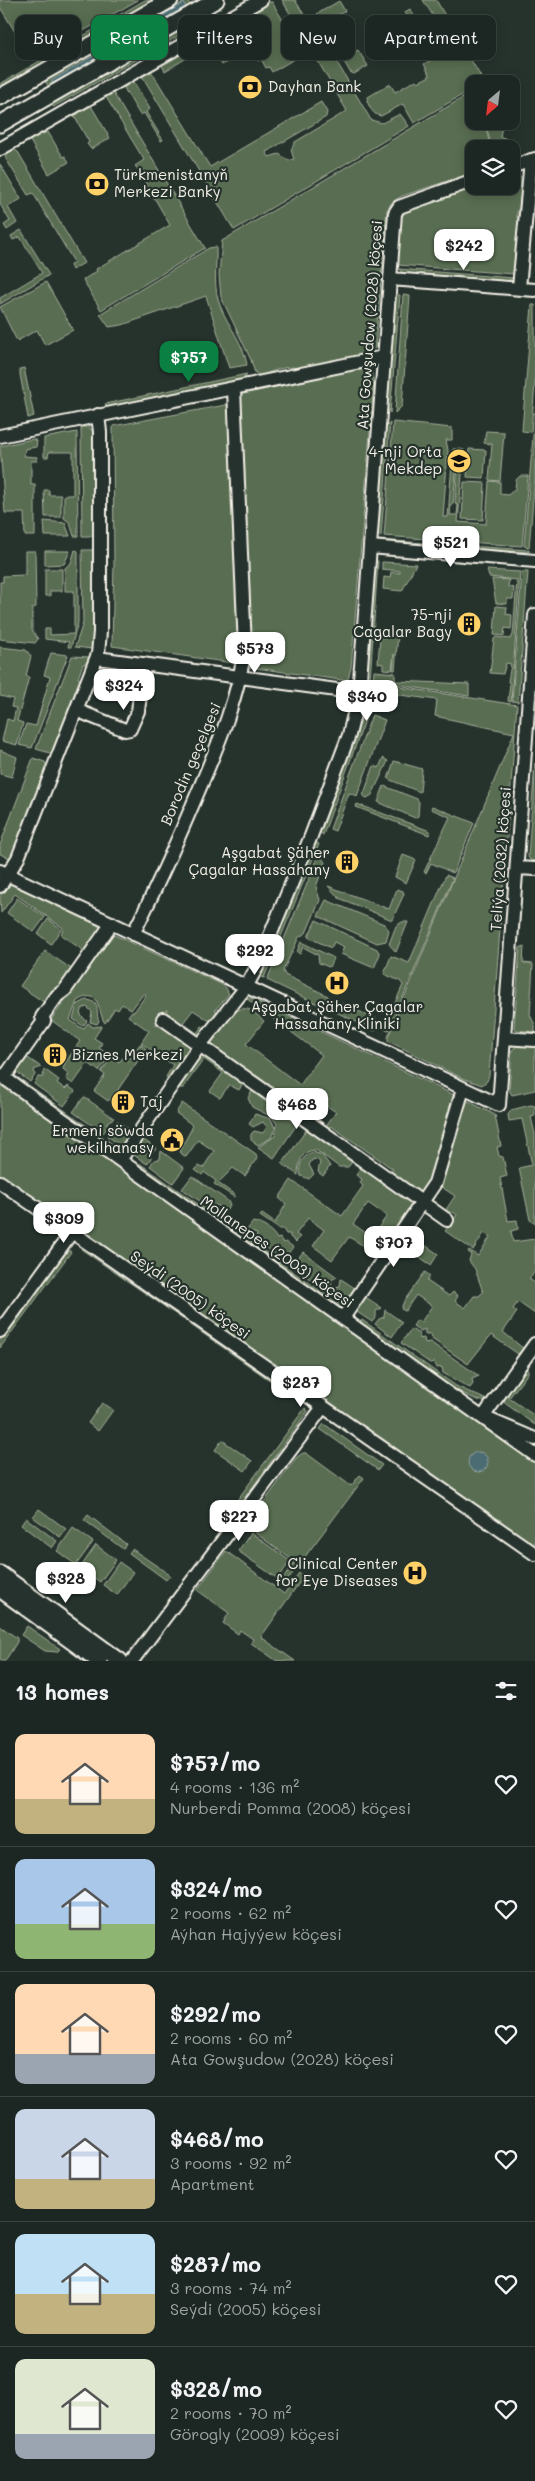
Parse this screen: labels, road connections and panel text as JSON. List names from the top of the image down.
{
  "streets": {
    "street": [
      "Ata Gowşudow (2028) köçesi",
      "Borodin geçelgesi",
      "Teliýa (2032) köçesi",
      "Mollanepes (2003) köçesi",
      "Seýdi (2005) köçesi"
    ]
  },
  "crossings": [
    ["Ata Gowşudow (2028) köçesi", "Mollanepes (2003) köçesi"]
  ],
  "places": {
    "bank": ["Dayhan Bank", "Türkmenistanyň Merkezi Banky"],
    "school or university": ["4-nji Orta Mekdep"],
    "building": [
      "75-nji Cagalar Bagy",
      "Aşgabat Şäher Çagalar Hassahany",
      "Biznes Merkezi",
      "Taj"
    ],
    "hospital": ["Aşgabat Şäher Çagalar Hassahany Kliniki", "Clinical Center for Eye Diseases"],
    "public building": ["Ermeni söwda wekilhanasy"]
  },
  "north": "bottom left",
  "page": {
    "chip": [
      "Buy",
      "Rent",
      "Filters",
      "New",
      "Apartment"
    ],
    "price": [
      "$242",
      "$757",
      "$521",
      "$573",
      "$324",
      "$340",
      "$292",
      "$468",
      "$309",
      "$707",
      "$287",
      "$227",
      "$328"
    ],
    "heading": "13 homes",
    "list": [
      {
        "name": "$757/mo",
        "note": "4 rooms · 136 m² · Nurberdi Pomma (2008) köçesi"
      },
      {
        "name": "$324/mo",
        "note": "2 rooms · 62 m² · Aýhan Hajyýew köçesi"
      },
      {
        "name": "$292/mo",
        "note": "2 rooms · 60 m² · Ata Gowşudow (2028) köçesi"
      },
      {
        "name": "$468/mo",
        "note": "3 rooms · 92 m² · Apartment"
      },
      {
        "name": "$287/mo",
        "note": "3 rooms · 74 m² · Seýdi (2005) köçesi"
      },
      {
        "name": "$328/mo",
        "note": "2 rooms · 70 m² · Görogly (2009) köçesi"
      }
    ]
  }
}
